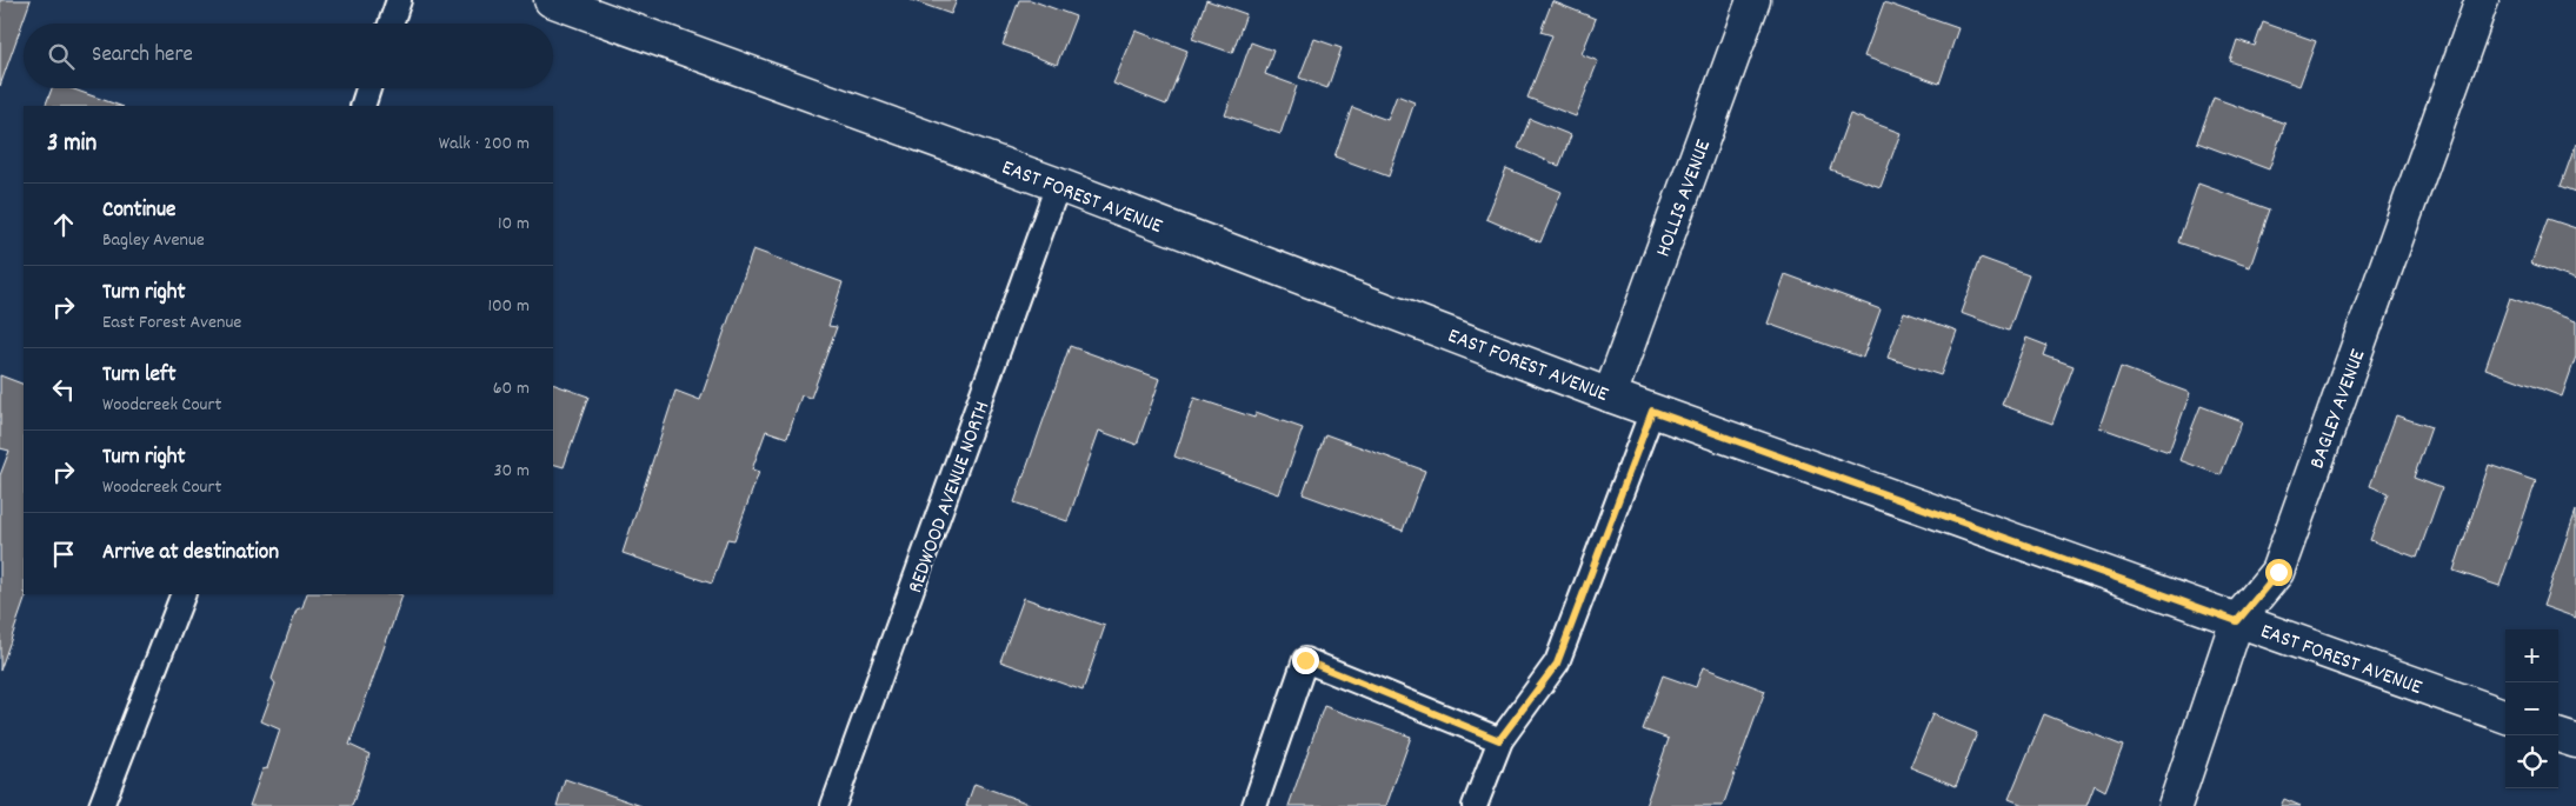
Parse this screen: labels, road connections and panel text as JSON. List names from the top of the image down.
{
  "streets": {
    "street": ["EAST FOREST AVENUE", "HOLLIS AVENUE", "BAGLEY AVENUE"],
    "lane": ["REDWOOD AVENUE NORTH"]
  },
  "crossings": [
    ["EAST FOREST AVENUE", "HOLLIS AVENUE"],
    ["EAST FOREST AVENUE", "BAGLEY AVENUE"],
    ["EAST FOREST AVENUE", "REDWOOD AVENUE NORTH"]
  ],
  "page": {
    "search": "Search here",
    "heading": ["3 min", "Walk · 200 m"],
    "list": [
      ["Continue", "Bagley Avenue", "10 m"],
      ["Turn right", "East Forest Avenue", "100 m"],
      ["Turn left", "Woodcreek Court", "60 m"],
      ["Turn right", "Woodcreek Court", "30 m"],
      "Arrive at destination"
    ],
    "map_buttons": ["+", "−"]
  }
}
